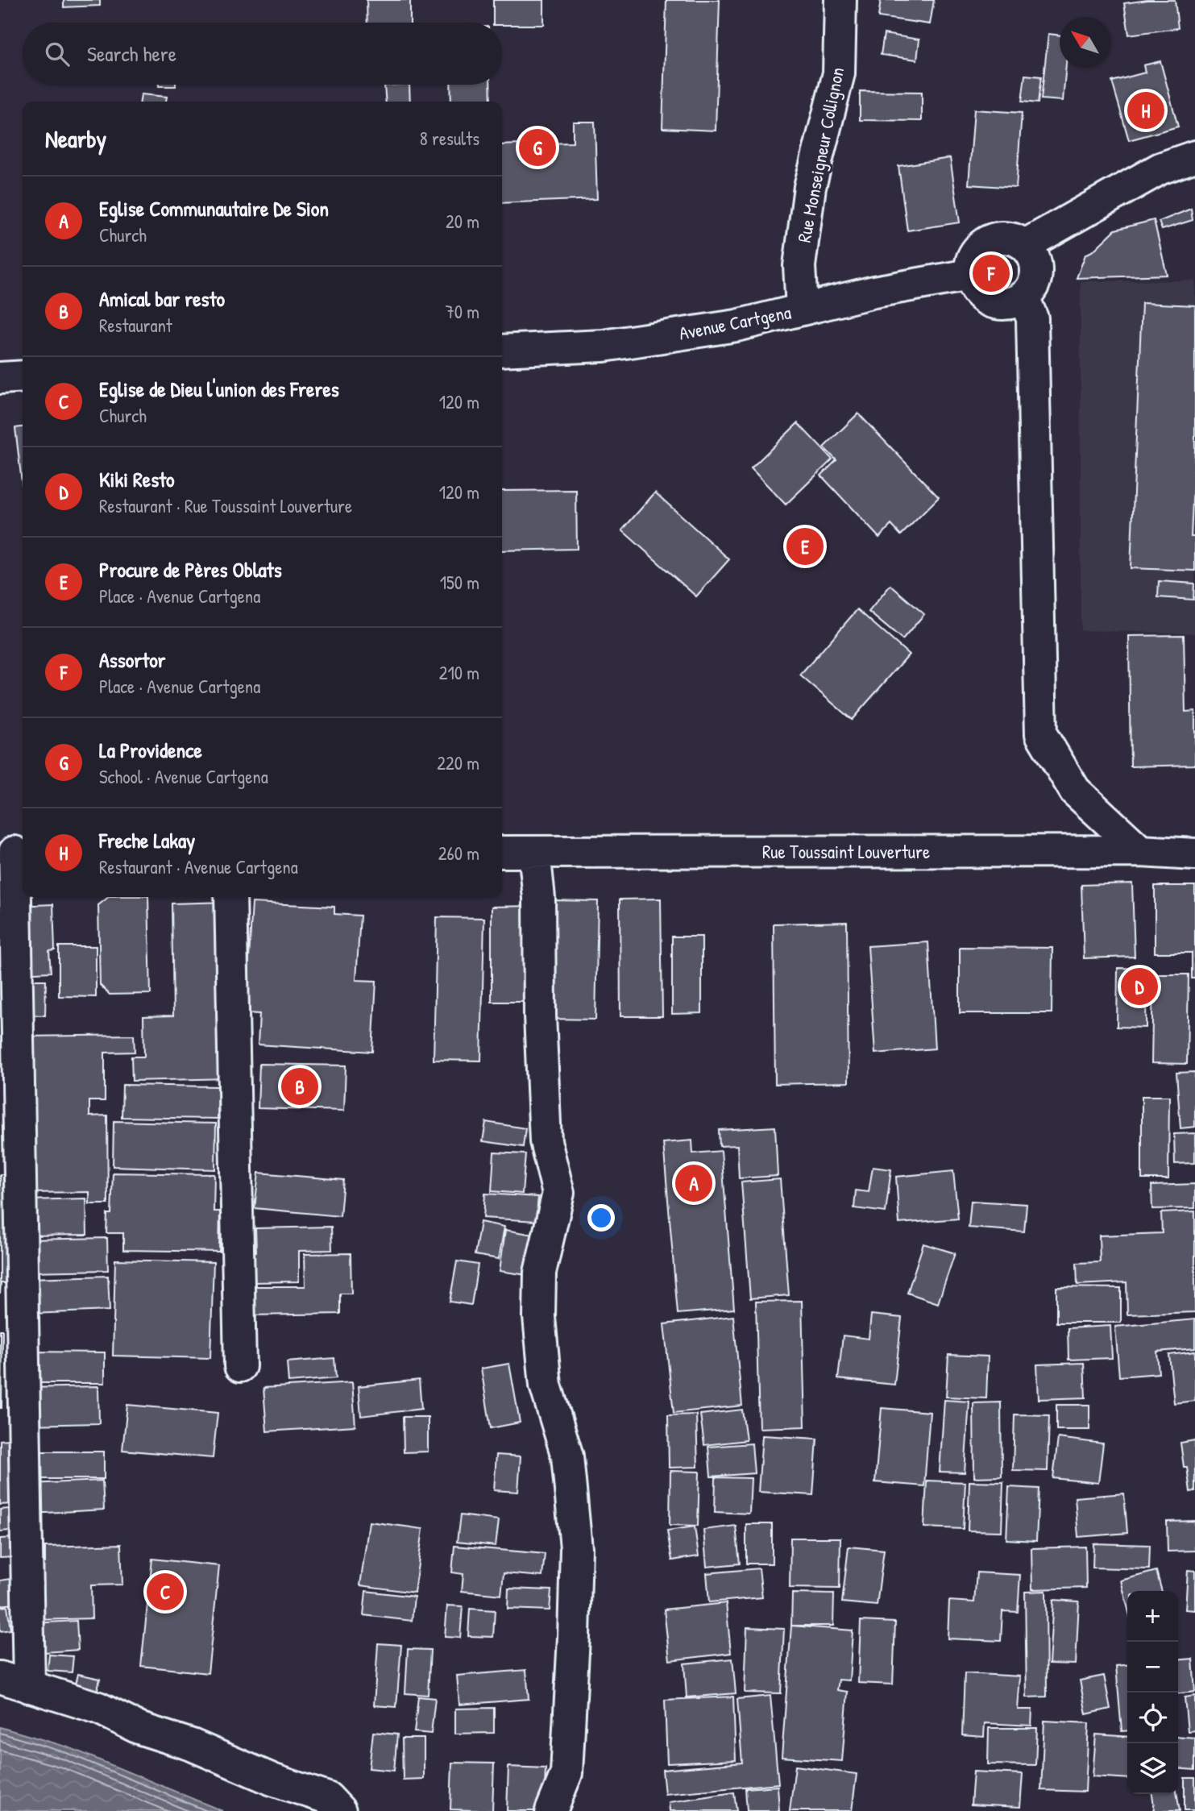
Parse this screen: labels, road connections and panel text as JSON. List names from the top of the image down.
{
  "streets": {
    "street": ["Rue Monseigneur Collignon", "Avenue Cartgena", "Rue Toussaint Louverture"]
  },
  "crossings": [
    ["Rue Monseigneur Collignon", "Avenue Cartgena"]
  ],
  "north": "top left",
  "page": {
    "search": "Search here",
    "pins": [
      "H",
      "G",
      "F",
      "E",
      "D",
      "B",
      "A",
      "C"
    ],
    "heading": ["Nearby", "8 results"],
    "list": [
      {
        "mark": "A",
        "name": "Eglise Communautaire De Sion",
        "note": "Church",
        "value": "20 m"
      },
      {
        "mark": "B",
        "name": "Amical bar resto",
        "note": "Restaurant",
        "value": "70 m"
      },
      {
        "mark": "C",
        "name": "Eglise de Dieu l'union des Freres",
        "note": "Church",
        "value": "120 m"
      },
      {
        "mark": "D",
        "name": "Kiki Resto",
        "note": "Restaurant · Rue Toussaint Louverture",
        "value": "120 m"
      },
      {
        "mark": "E",
        "name": "Procure de Pères Oblats",
        "note": "Place · Avenue Cartgena",
        "value": "150 m"
      },
      {
        "mark": "F",
        "name": "Assortor",
        "note": "Place · Avenue Cartgena",
        "value": "210 m"
      },
      {
        "mark": "G",
        "name": "La Providence",
        "note": "School · Avenue Cartgena",
        "value": "220 m"
      },
      {
        "mark": "H",
        "name": "Freche Lakay",
        "note": "Restaurant · Avenue Cartgena",
        "value": "260 m"
      }
    ],
    "map_buttons": ["+", "−"]
  }
}
